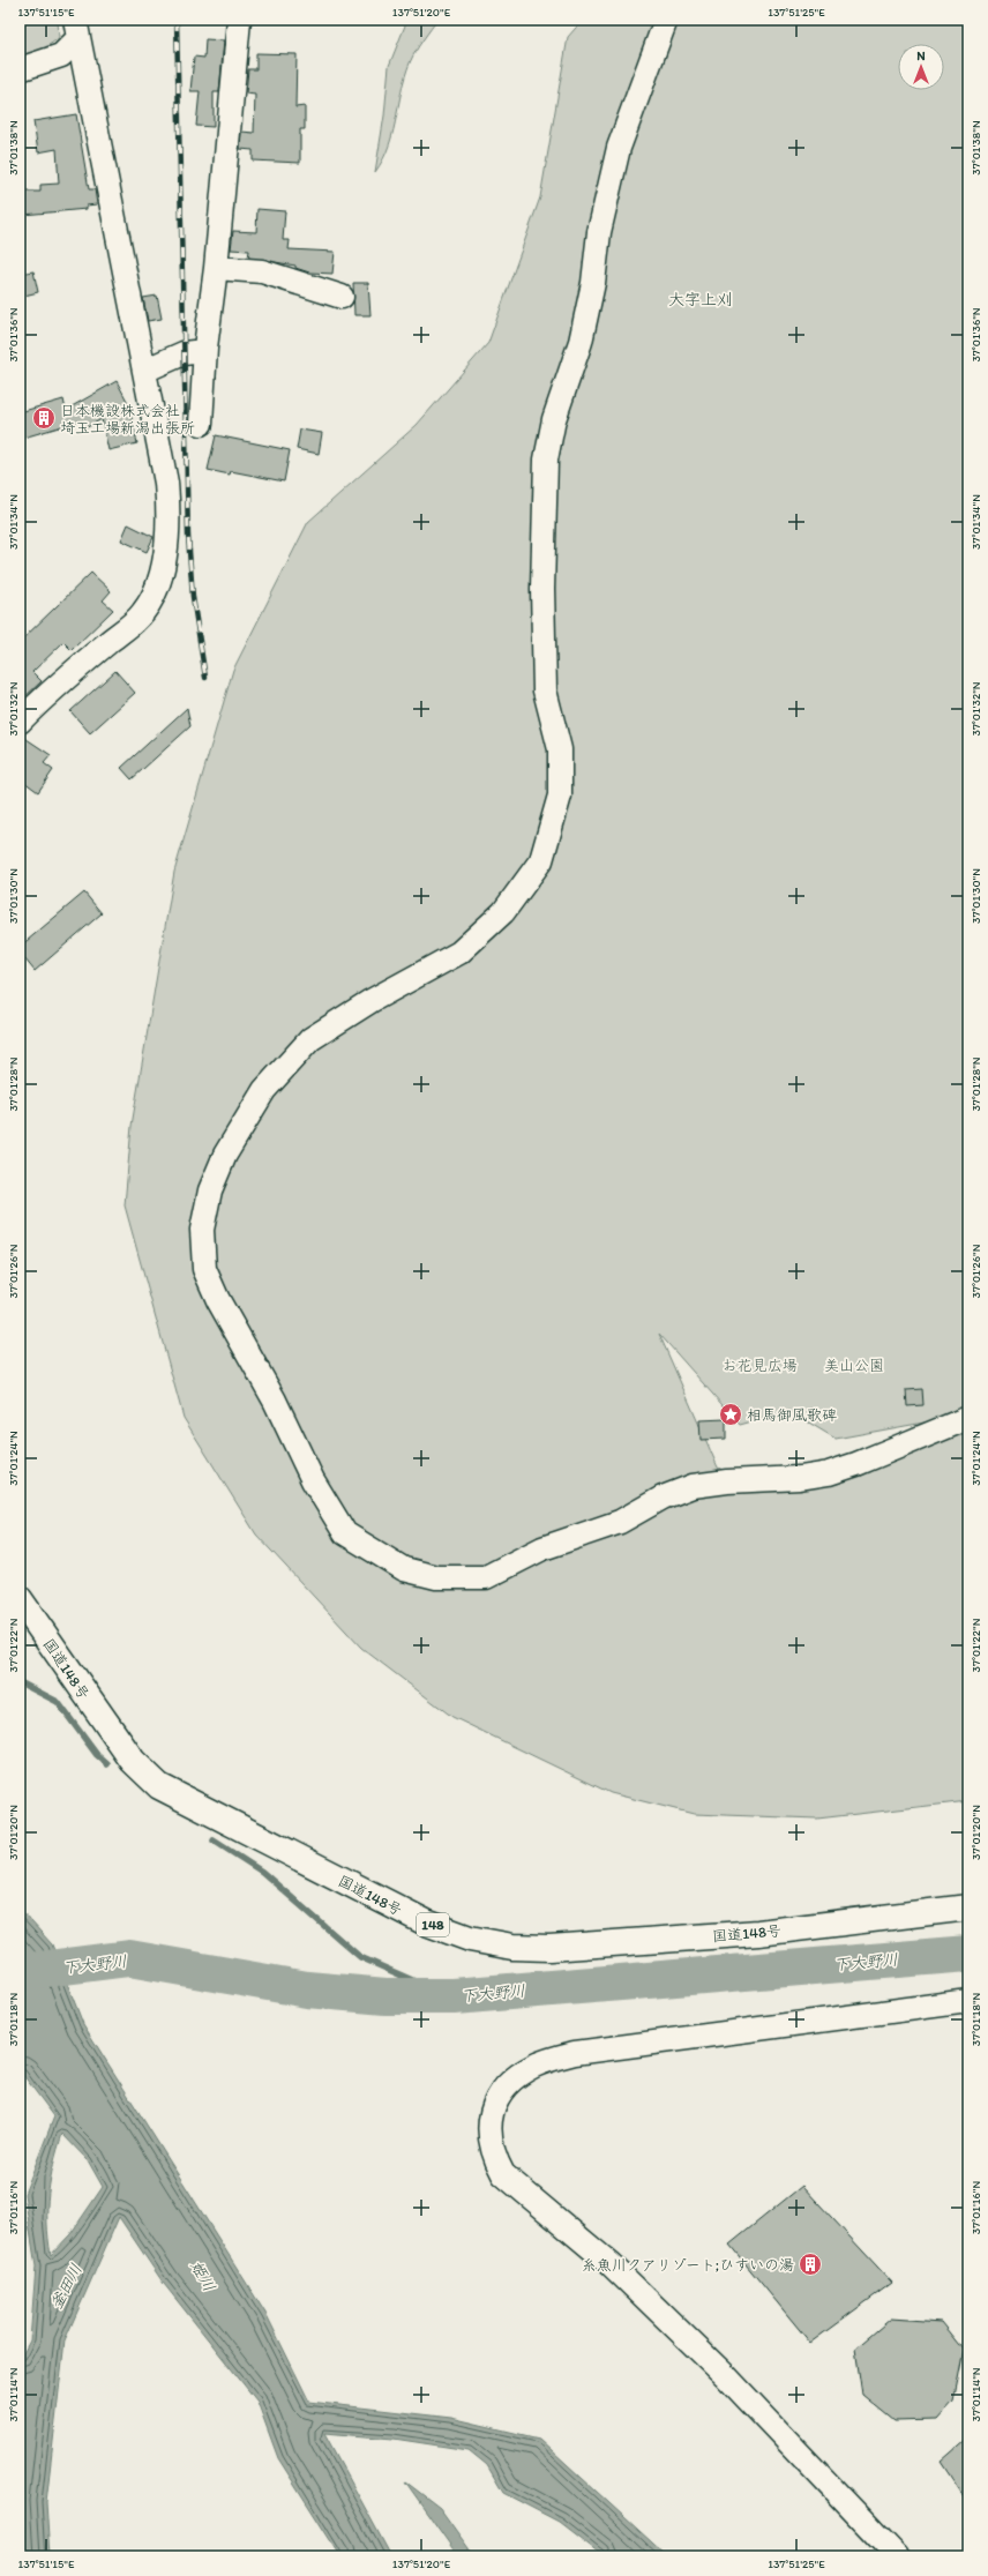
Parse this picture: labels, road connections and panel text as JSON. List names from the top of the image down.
{
  "streets": {
    "highway": ["国道148号", "148"]
  },
  "districts": ["大字上刈"],
  "water": ["下大野川", "姫川", "釜田川"],
  "parks": ["お花見広場", "美山公園"],
  "places": {
    "building": ["日本機設株式会社 埼玉工場新潟出張所", "糸魚川クアリゾート;ひすいの湯"],
    "place": ["相馬御風歌碑"]
  },
  "north": "top",
  "coordinates": [
    "137°51'15\"E",
    "137°51'20\"E",
    "137°51'25\"E",
    "37°01'38\"N",
    "37°01'36\"N",
    "37°01'34\"N",
    "37°01'32\"N",
    "37°01'30\"N",
    "37°01'28\"N",
    "37°01'26\"N",
    "37°01'24\"N",
    "37°01'22\"N",
    "37°01'20\"N",
    "37°01'18\"N",
    "37°01'16\"N",
    "37°01'14\"N"
  ]
}
